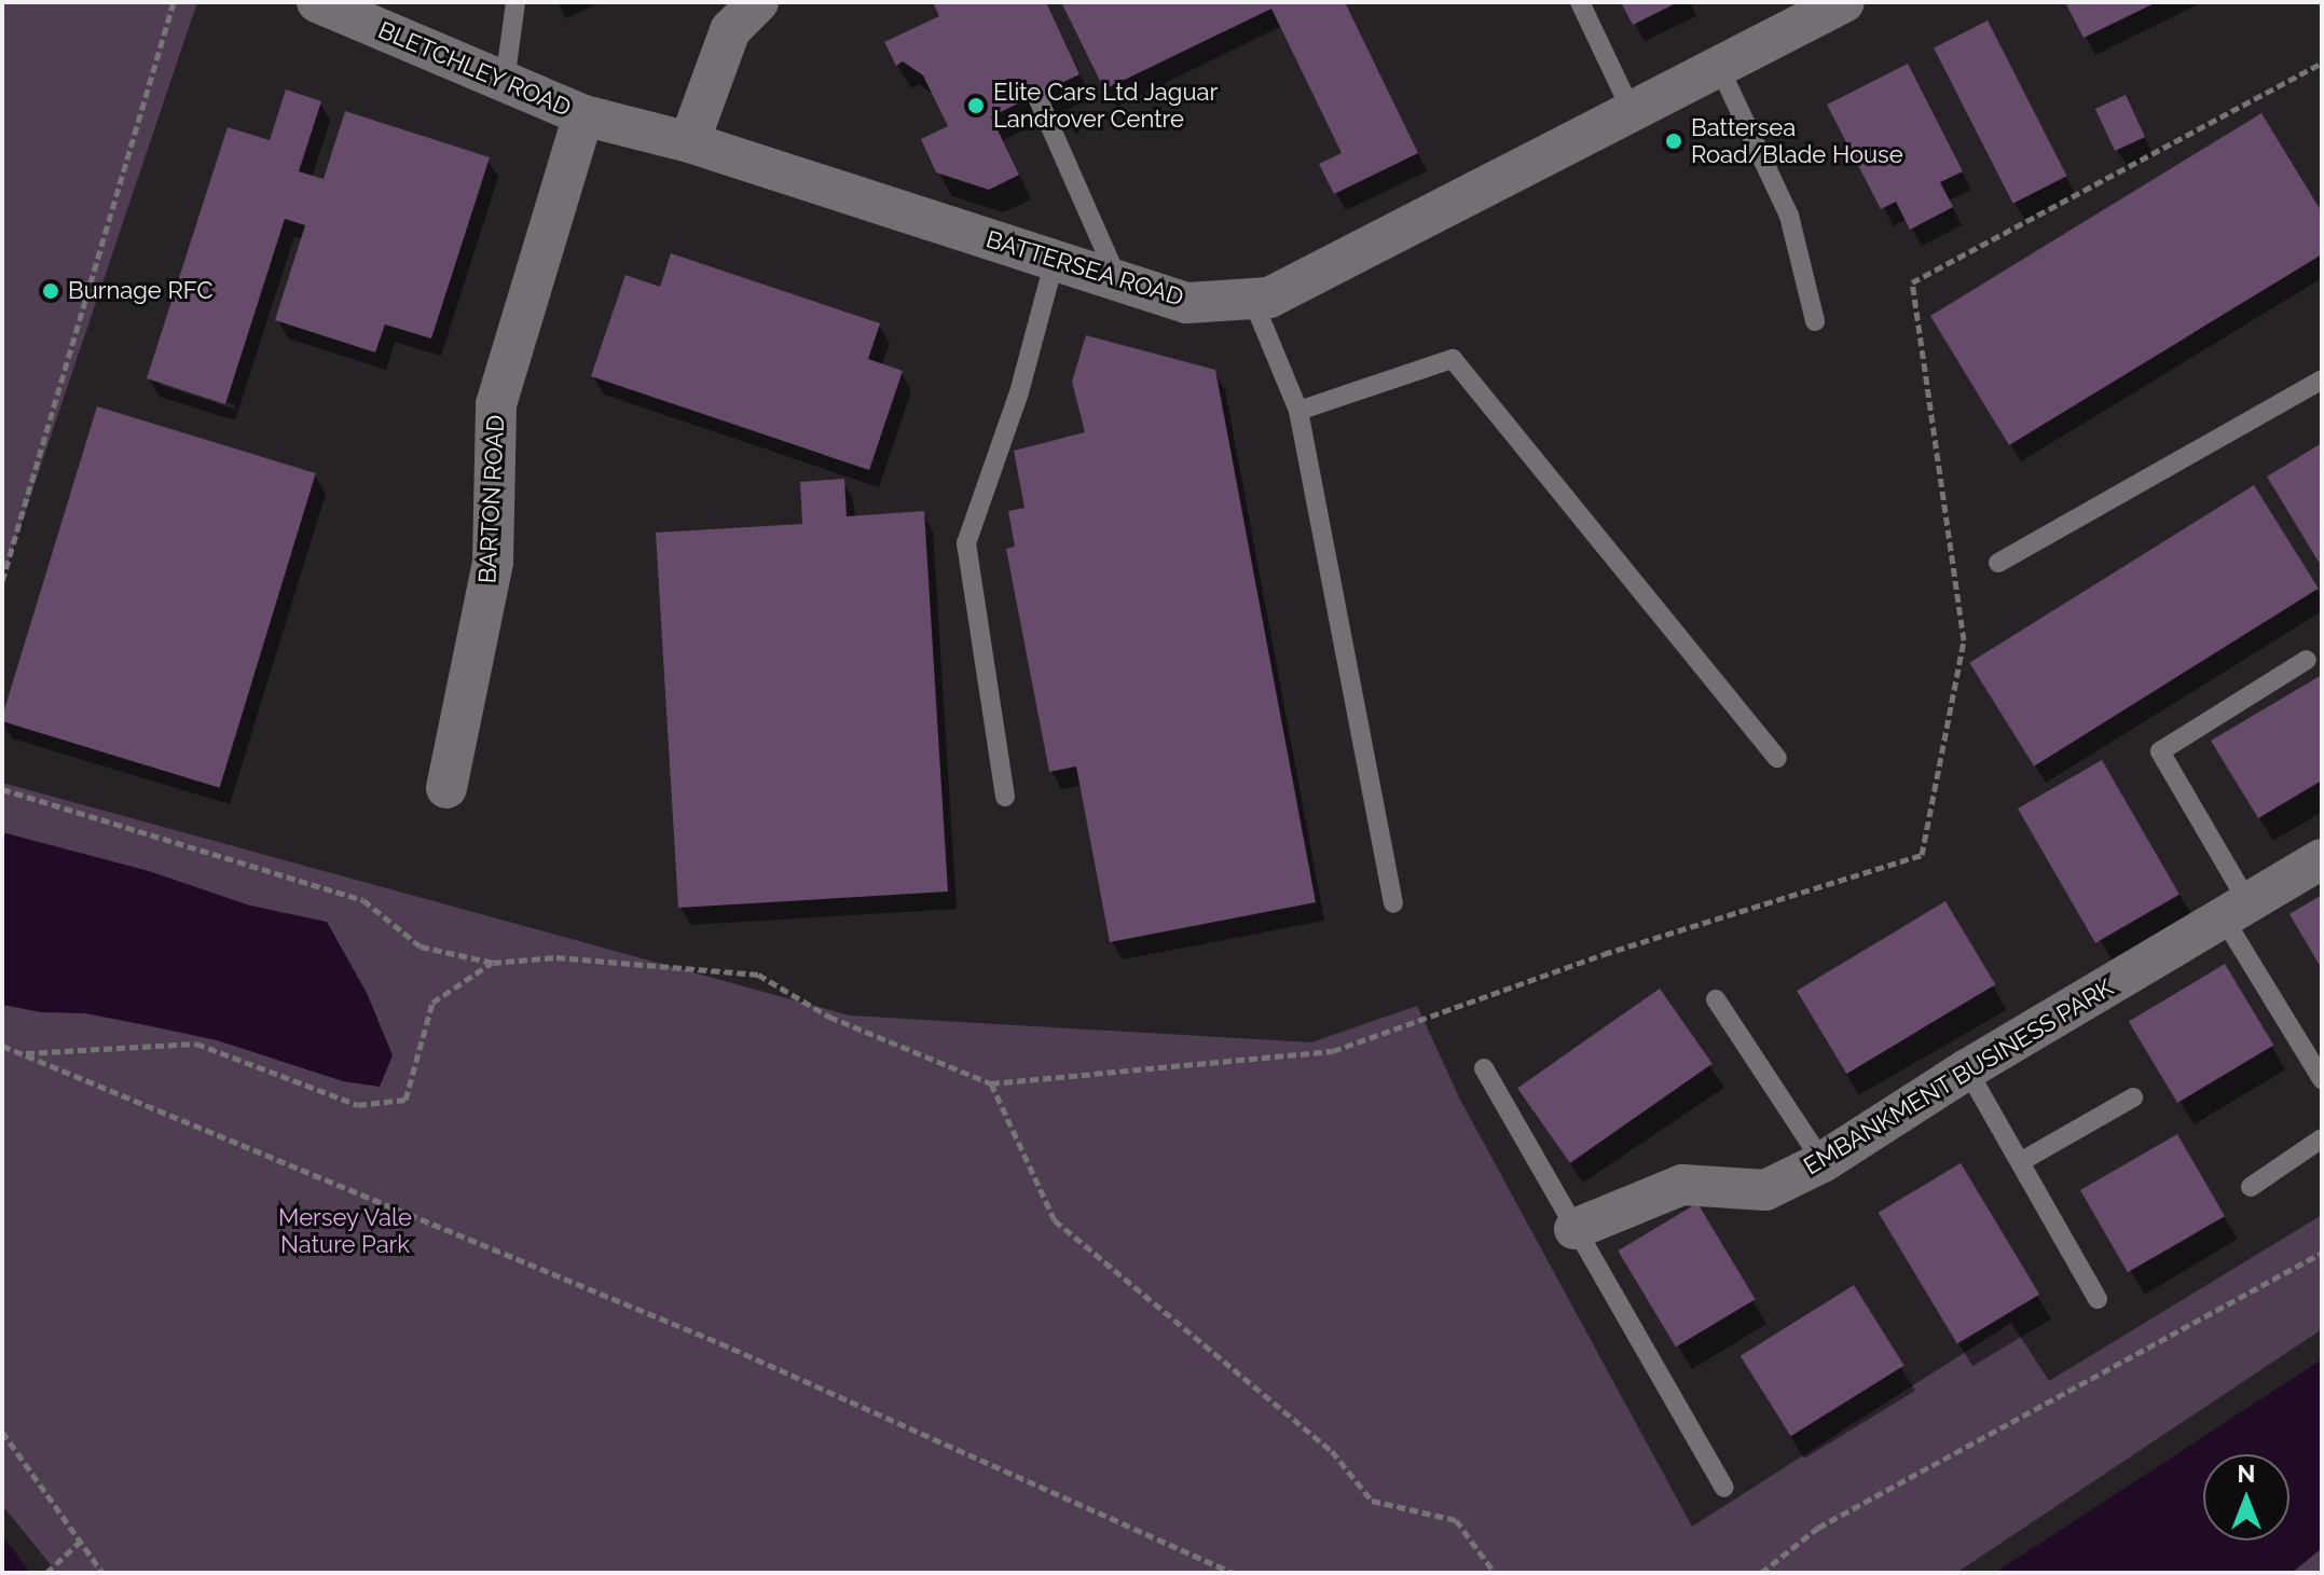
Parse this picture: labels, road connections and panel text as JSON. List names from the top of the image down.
{
  "streets": {
    "street": [
      "BLETCHLEY ROAD",
      "BATTERSEA ROAD",
      "BARTON ROAD",
      "EMBANKMENT BUSINESS PARK"
    ]
  },
  "crossings": [
    ["BLETCHLEY ROAD", "BATTERSEA ROAD"],
    ["BLETCHLEY ROAD", "BARTON ROAD"],
    ["BATTERSEA ROAD", "BARTON ROAD"]
  ],
  "parks": ["Mersey Vale Nature Park"],
  "places": ["Elite Cars Ltd Jaguar Landrover Centre", "Battersea Road/Blade House", "Burnage RFC"],
  "north": "top"
}
